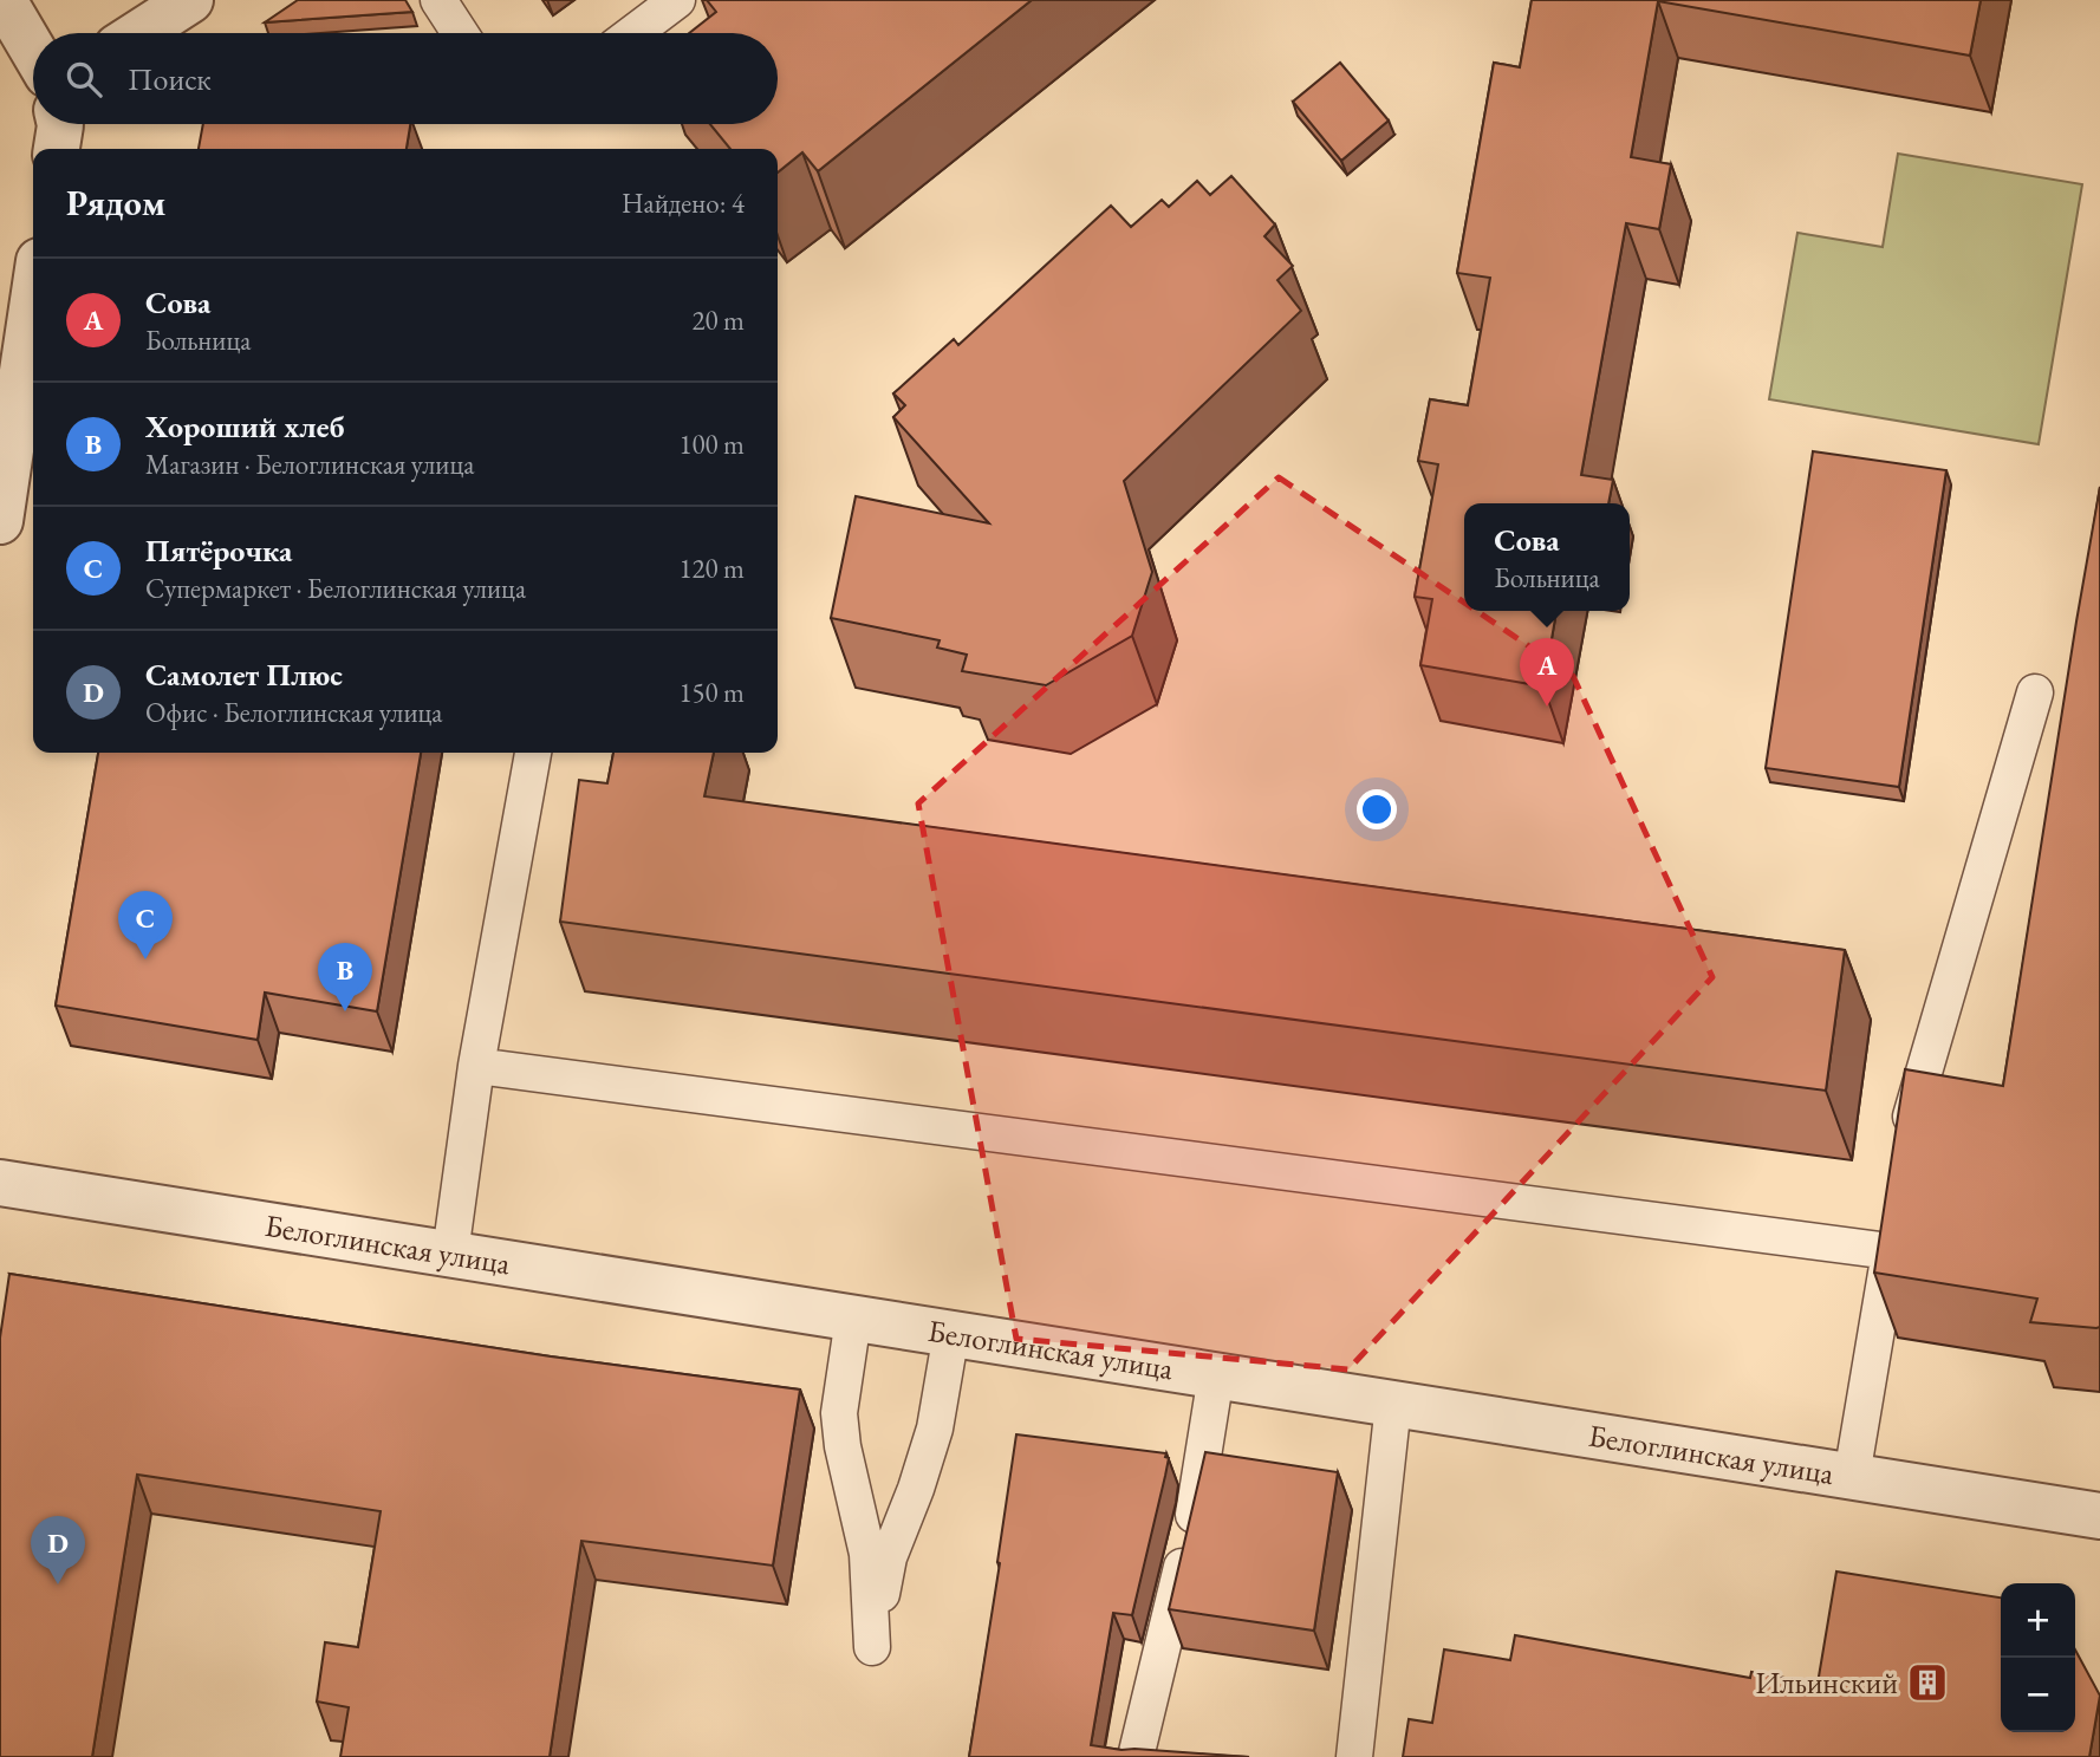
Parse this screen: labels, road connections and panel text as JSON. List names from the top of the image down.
{
  "streets": {
    "street": ["Белоглинская улица"]
  },
  "places": {
    "building": ["Ильинский"]
  },
  "page": {
    "search": "Поиск",
    "heading": ["Рядом", "Найдено: 4"],
    "list": [
      {
        "mark": "A",
        "name": "Сова",
        "note": "Больница",
        "value": "20 m"
      },
      {
        "mark": "B",
        "name": "Хороший хлеб",
        "note": "Магазин · Белоглинская улица",
        "value": "100 m"
      },
      {
        "mark": "C",
        "name": "Пятёрочка",
        "note": "Супермаркет · Белоглинская улица",
        "value": "120 m"
      },
      {
        "mark": "D",
        "name": "Самолет Плюс",
        "note": "Офис · Белоглинская улица",
        "value": "150 m"
      }
    ],
    "popup": ["Сова", "Больница"],
    "pins": [
      "A",
      "C",
      "B",
      "D"
    ],
    "map_buttons": ["+", "−"]
  }
}
